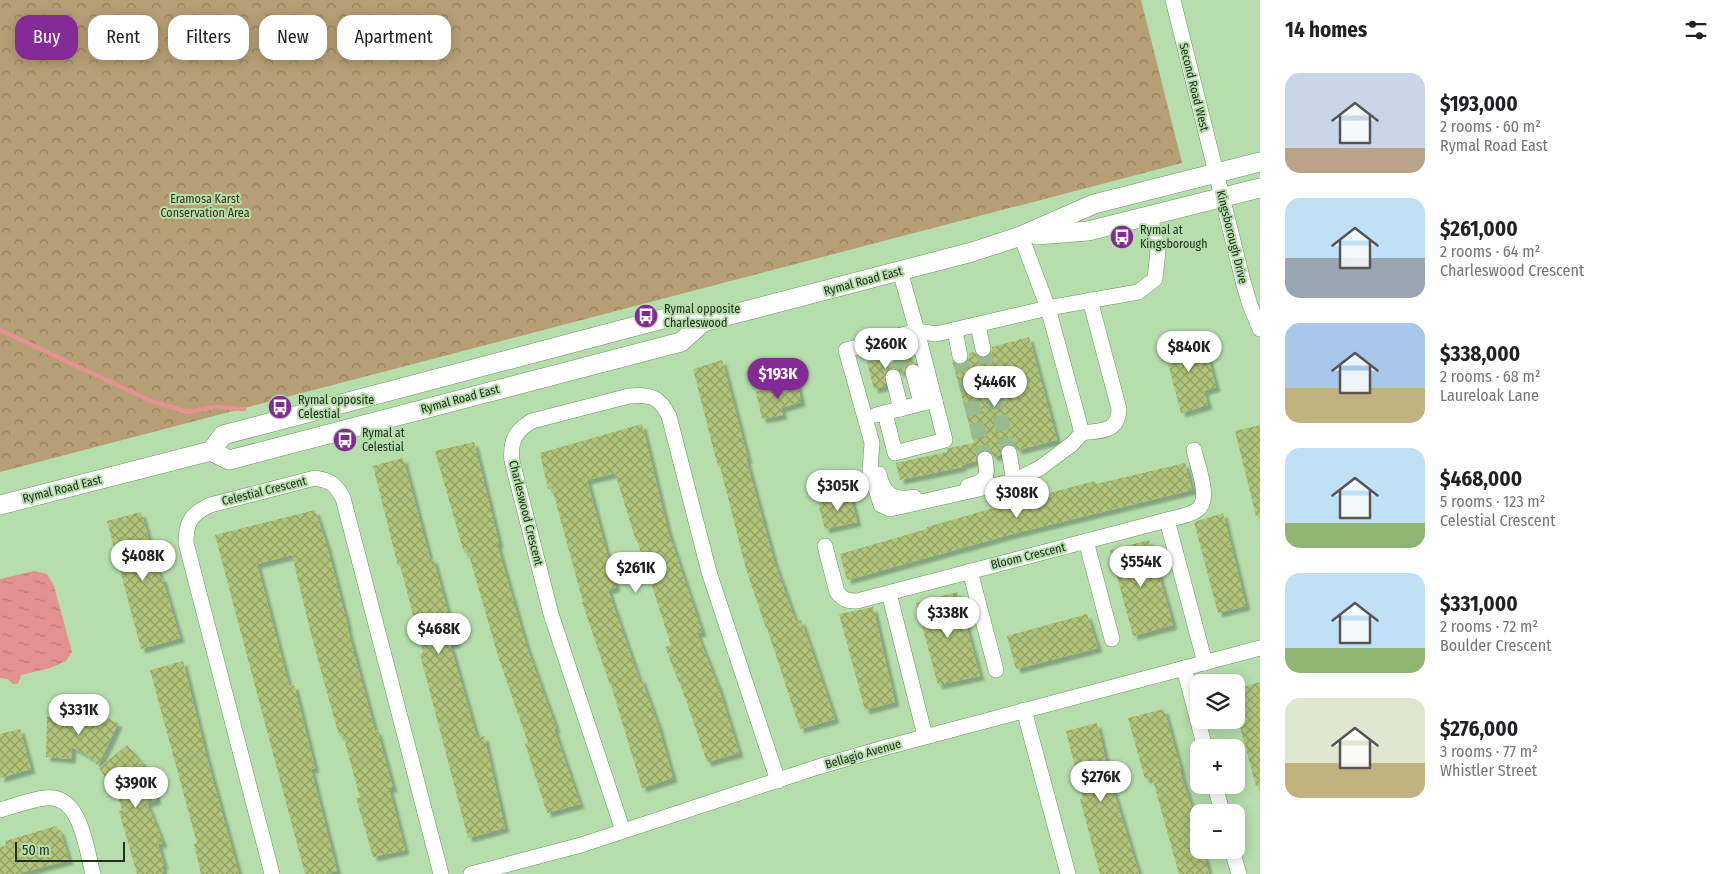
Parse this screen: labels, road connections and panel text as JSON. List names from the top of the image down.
{
  "streets": {
    "main road": ["Rymal Road East"],
    "street": [
      "Second Road West",
      "Kingsborough Drive",
      "Celestial Crescent",
      "Charleswood Crescent",
      "Bloom Crescent",
      "Bellagio Avenue"
    ]
  },
  "crossings": [
    ["Second Road West", "Kingsborough Drive"],
    ["Second Road West", "Rymal Road East"],
    ["Kingsborough Drive", "Rymal Road East"],
    ["Charleswood Crescent", "Bellagio Avenue"]
  ],
  "parks": ["Eramosa Karst Conservation Area"],
  "places": {
    "bus stop": [
      "Rymal at Kingsborough",
      "Rymal opposite Charleswood",
      "Rymal opposite Celestial",
      "Rymal at Celestial"
    ]
  },
  "scale_bar": "50 m",
  "page": {
    "heading": "14 homes",
    "chip": [
      "Buy",
      "Rent",
      "Filters",
      "New",
      "Apartment"
    ],
    "list": [
      {
        "name": "$193,000",
        "note": "2 rooms · 60 m² · Rymal Road East"
      },
      {
        "name": "$261,000",
        "note": "2 rooms · 64 m² · Charleswood Crescent"
      },
      {
        "name": "$338,000",
        "note": "2 rooms · 68 m² · Laureloak Lane"
      },
      {
        "name": "$468,000",
        "note": "5 rooms · 123 m² · Celestial Crescent"
      },
      {
        "name": "$331,000",
        "note": "2 rooms · 72 m² · Boulder Crescent"
      },
      {
        "name": "$276,000",
        "note": "3 rooms · 77 m² · Whistler Street"
      }
    ],
    "price": [
      "$260K",
      "$840K",
      "$193K",
      "$446K",
      "$305K",
      "$308K",
      "$408K",
      "$554K",
      "$261K",
      "$338K",
      "$468K",
      "$331K",
      "$276K",
      "$390K"
    ],
    "map_buttons": ["+", "−"],
    "scale": "50 m"
  }
}
